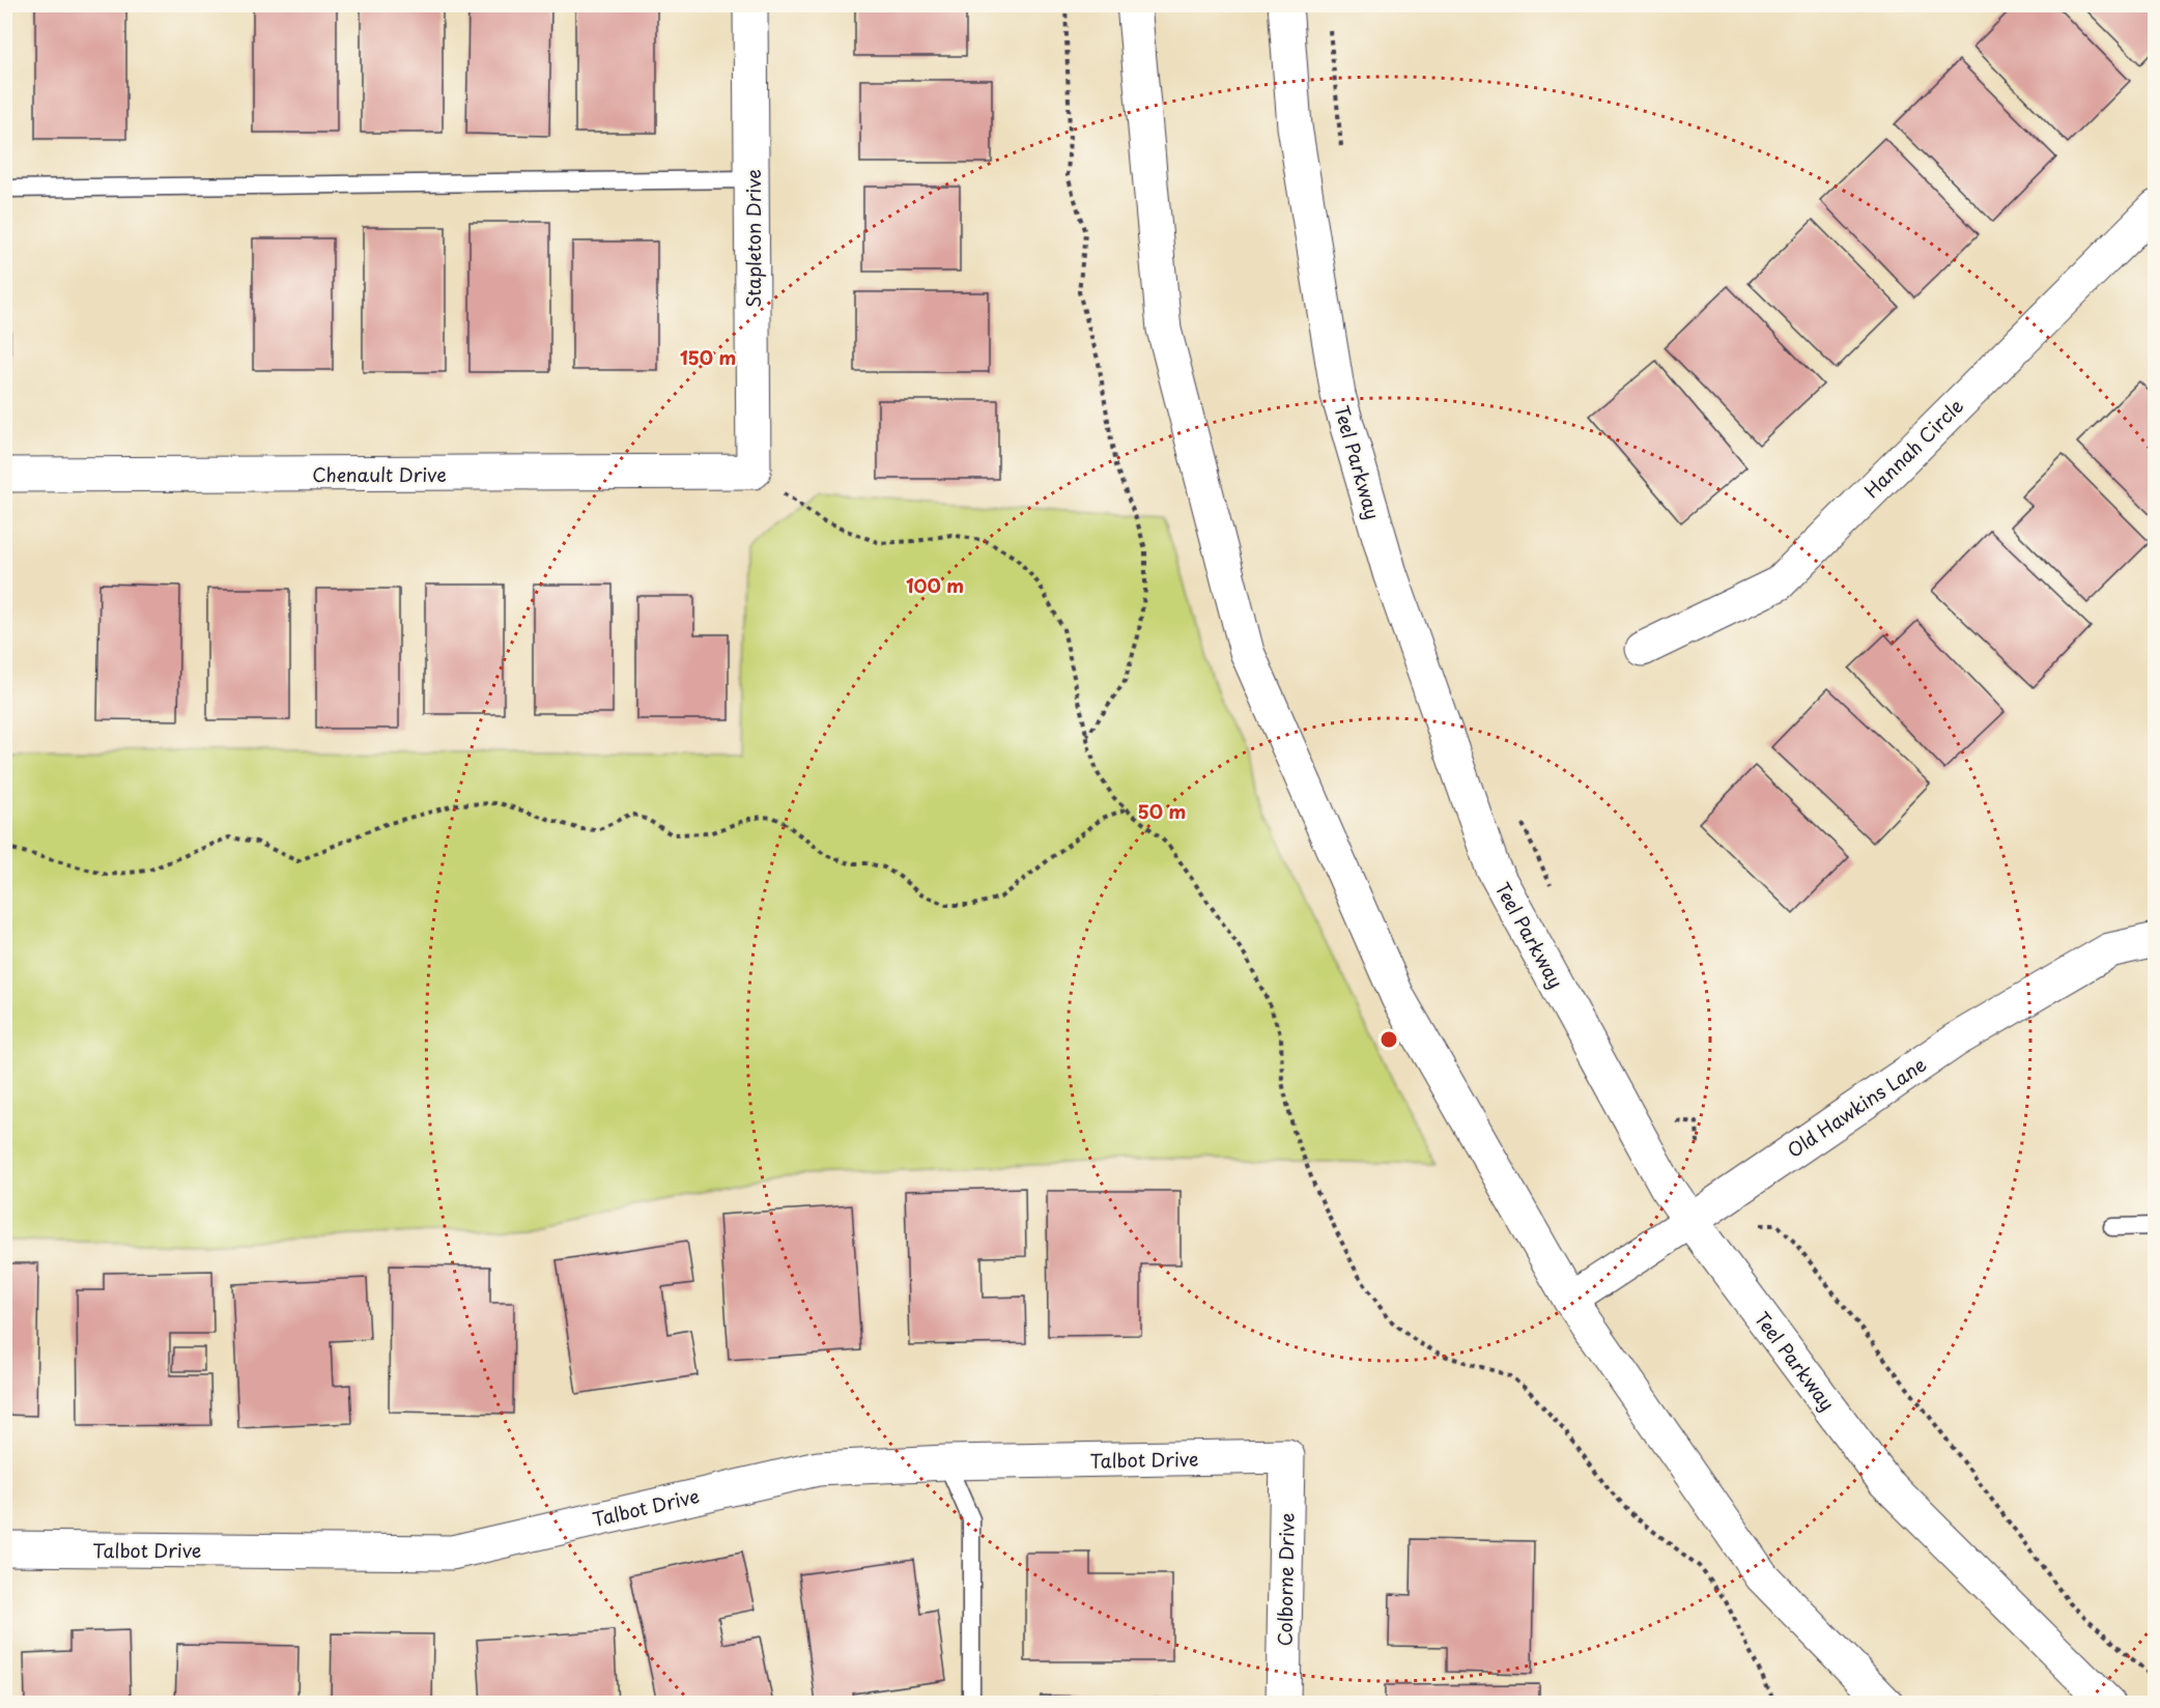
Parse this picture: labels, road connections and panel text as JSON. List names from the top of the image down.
{
  "streets": {
    "street": [
      "Stapleton Drive",
      "Hannah Circle",
      "Teel Parkway",
      "Chenault Drive",
      "Old Hawkins Lane",
      "Talbot Drive",
      "Colborne Drive"
    ]
  },
  "crossings": [
    ["Stapleton Drive", "Chenault Drive"],
    ["Teel Parkway", "Old Hawkins Lane"],
    ["Talbot Drive", "Colborne Drive"]
  ],
  "rings": ["150 m", "100 m", "50 m"]
}
